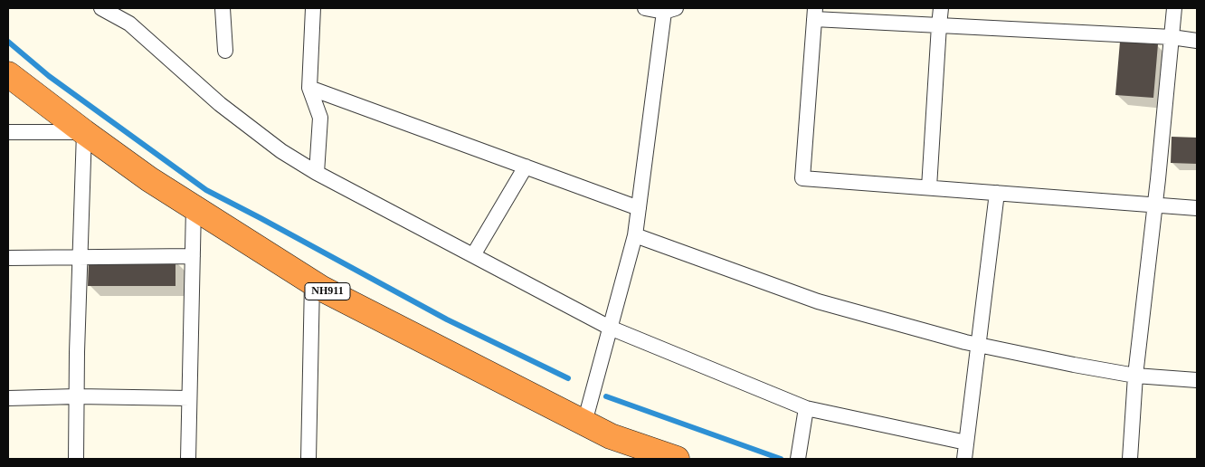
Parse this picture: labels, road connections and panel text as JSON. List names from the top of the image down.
{
  "streets": {
    "highway": ["NH911"]
  }
}
